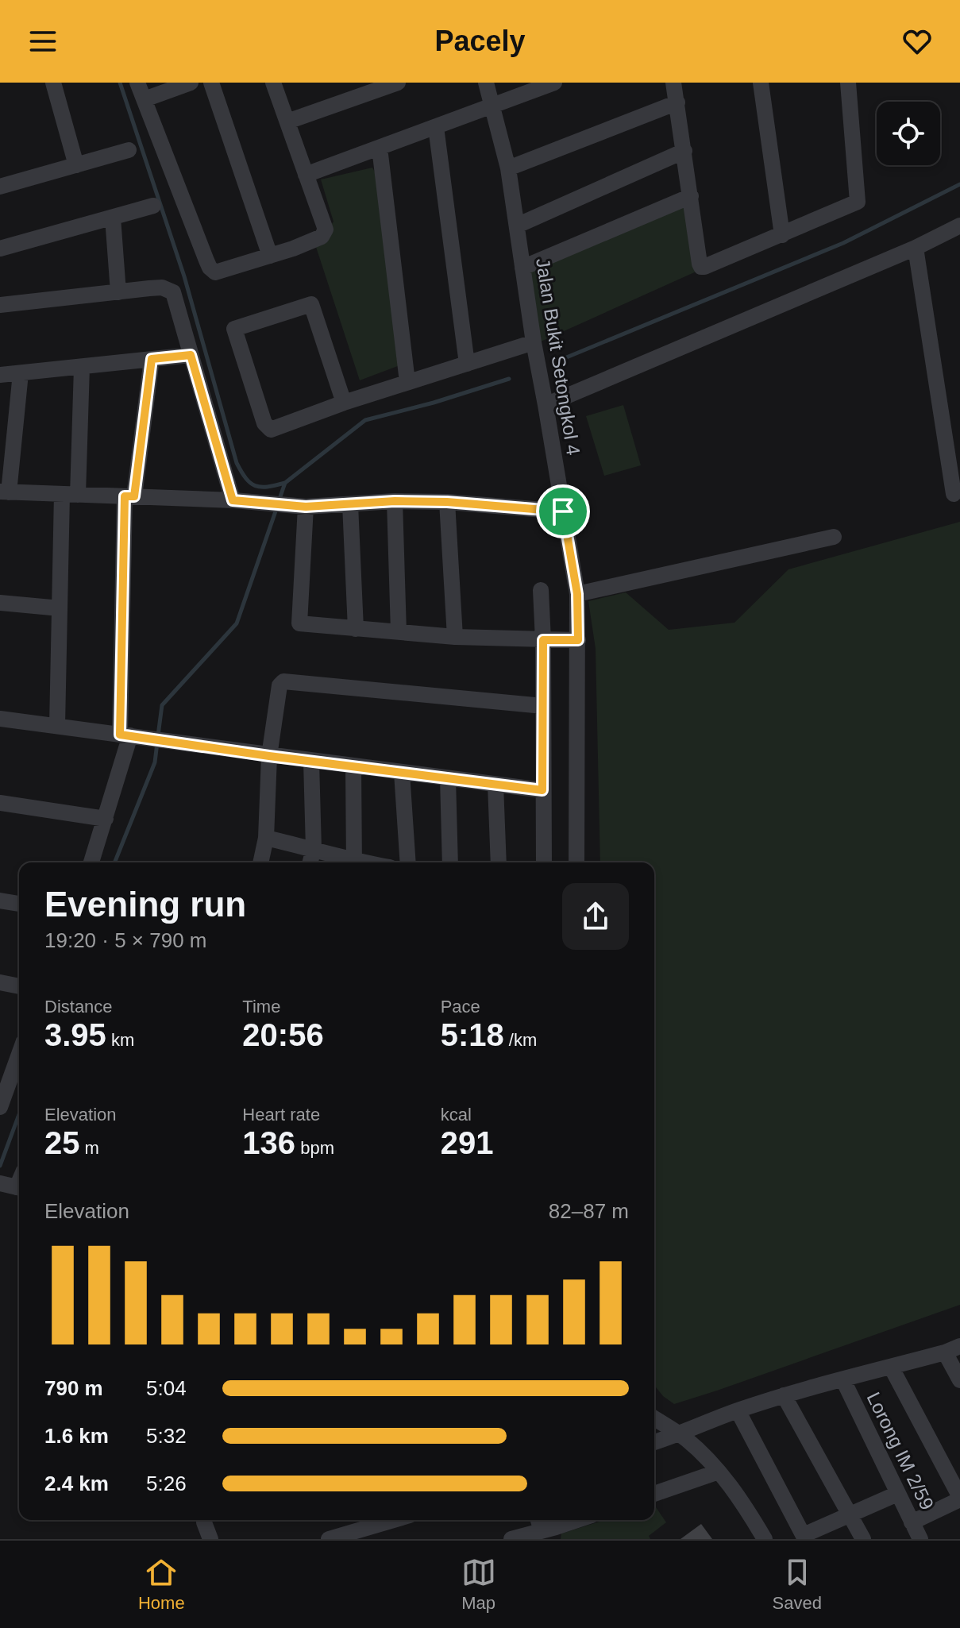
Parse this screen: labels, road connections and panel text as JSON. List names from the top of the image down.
{
  "streets": {
    "street": ["Jalan Bukit Setongkol 4", "Lorong IM 2/59"]
  },
  "page": {
    "header": "Pacely",
    "heading": ["Evening run", "19:20 · 5 × 790 m"],
    "stats": [
      ["Distance", "3.95 km"],
      ["Time", "20:56"],
      ["Pace", "5:18 /km"],
      ["Elevation", "25 m"],
      ["Heart rate", "136 bpm"],
      ["kcal", "291"]
    ],
    "chart": ["Elevation", "82–87 m"],
    "list": [
      {
        "name": "790 m",
        "note": "5:04"
      },
      {
        "name": "1.6 km",
        "note": "5:32"
      },
      {
        "name": "2.4 km",
        "note": "5:26"
      }
    ],
    "tabs": ["Home", "Map", "Saved"]
  }
}
